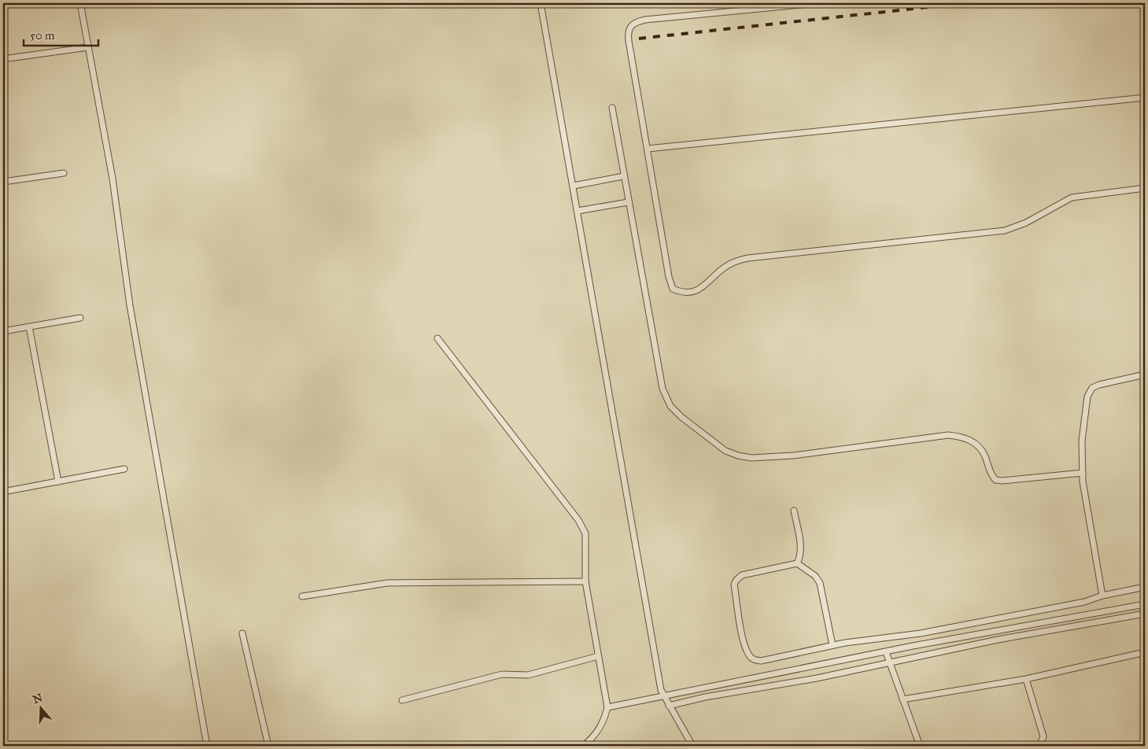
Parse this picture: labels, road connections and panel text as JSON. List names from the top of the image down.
{
  "scale_bar": "50 m",
  "north": "top"
}
